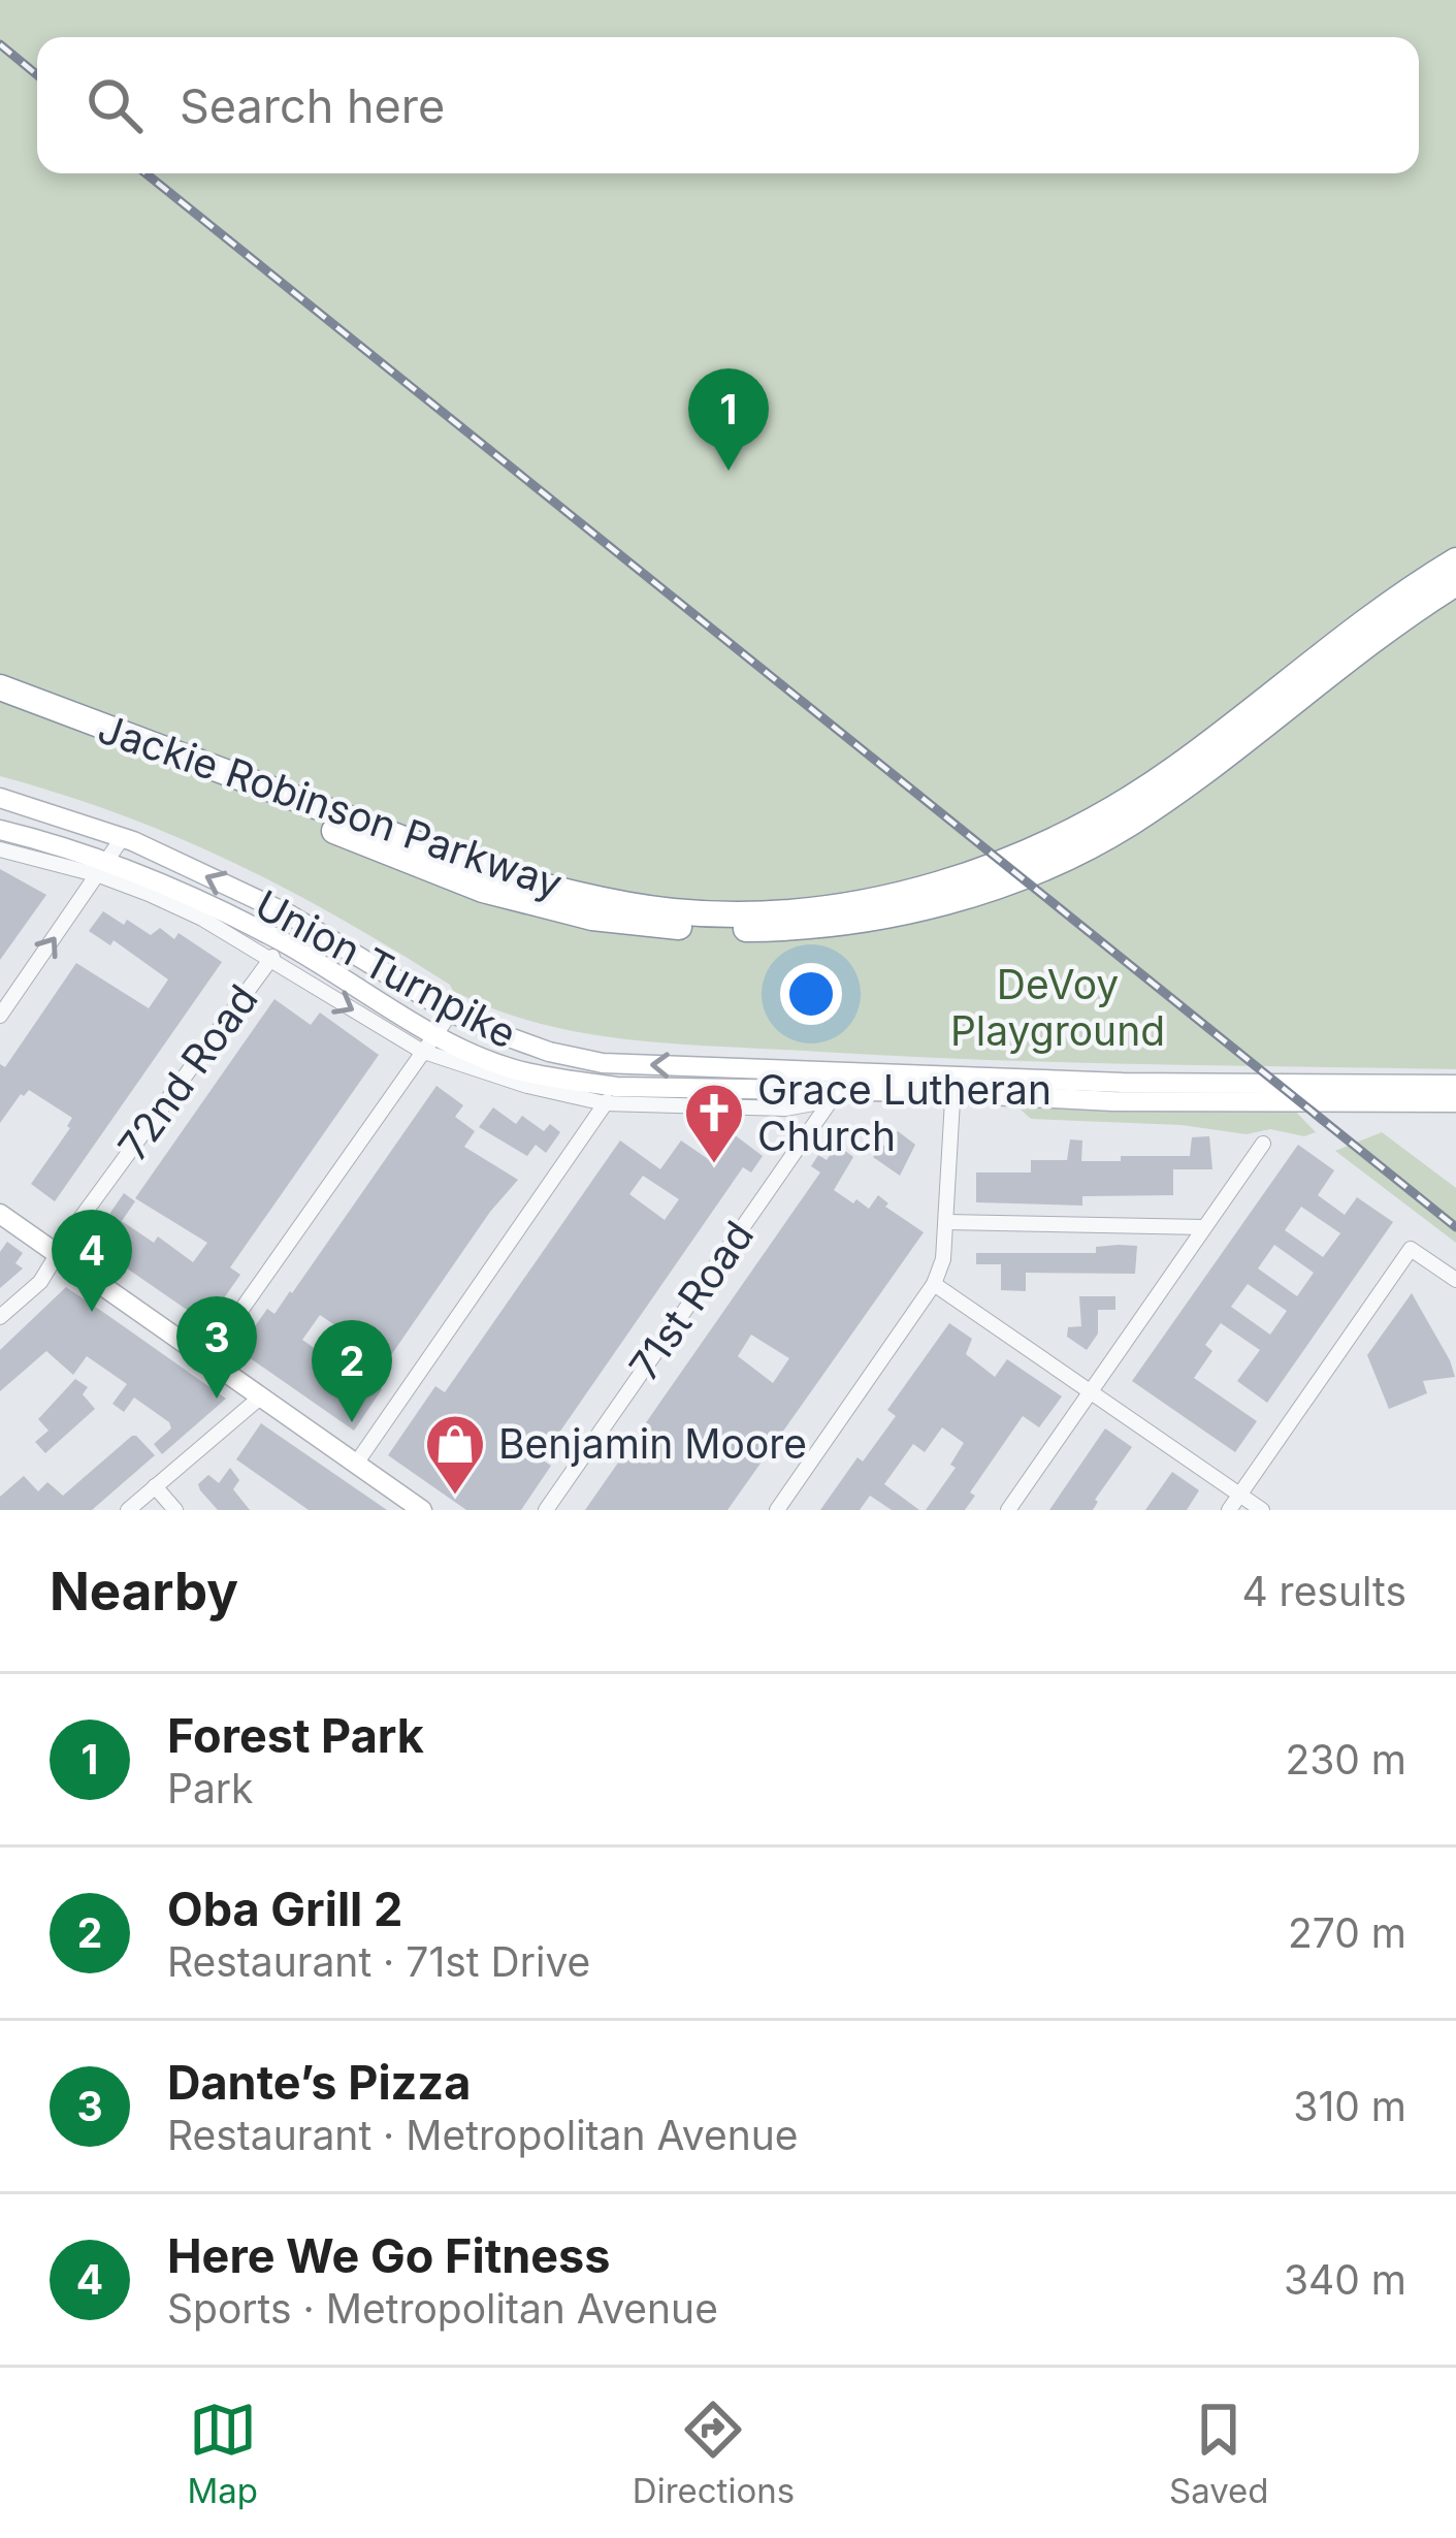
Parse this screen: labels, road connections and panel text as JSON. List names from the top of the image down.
{
  "streets": {
    "highway": ["Jackie Robinson Parkway"],
    "main road": ["Union Turnpike"],
    "street": ["72nd Road", "71st Road"]
  },
  "crossings": [
    ["Union Turnpike", "72nd Road"],
    ["Union Turnpike", "71st Road"]
  ],
  "parks": ["DeVoy Playground"],
  "places": {
    "church": ["Grace Lutheran Church"],
    "shop": ["Benjamin Moore"]
  },
  "page": {
    "search": "Search here",
    "pins": [
      "1",
      "4",
      "3",
      "2"
    ],
    "heading": ["Nearby", "4 results"],
    "list": [
      {
        "mark": "1",
        "name": "Forest Park",
        "note": "Park",
        "value": "230 m"
      },
      {
        "mark": "2",
        "name": "Oba Grill 2",
        "note": "Restaurant · 71st Drive",
        "value": "270 m"
      },
      {
        "mark": "3",
        "name": "Dante’s Pizza",
        "note": "Restaurant · Metropolitan Avenue",
        "value": "310 m"
      },
      {
        "mark": "4",
        "name": "Here We Go Fitness",
        "note": "Sports · Metropolitan Avenue",
        "value": "340 m"
      }
    ],
    "nav": ["Map", "Directions", "Saved"]
  }
}
